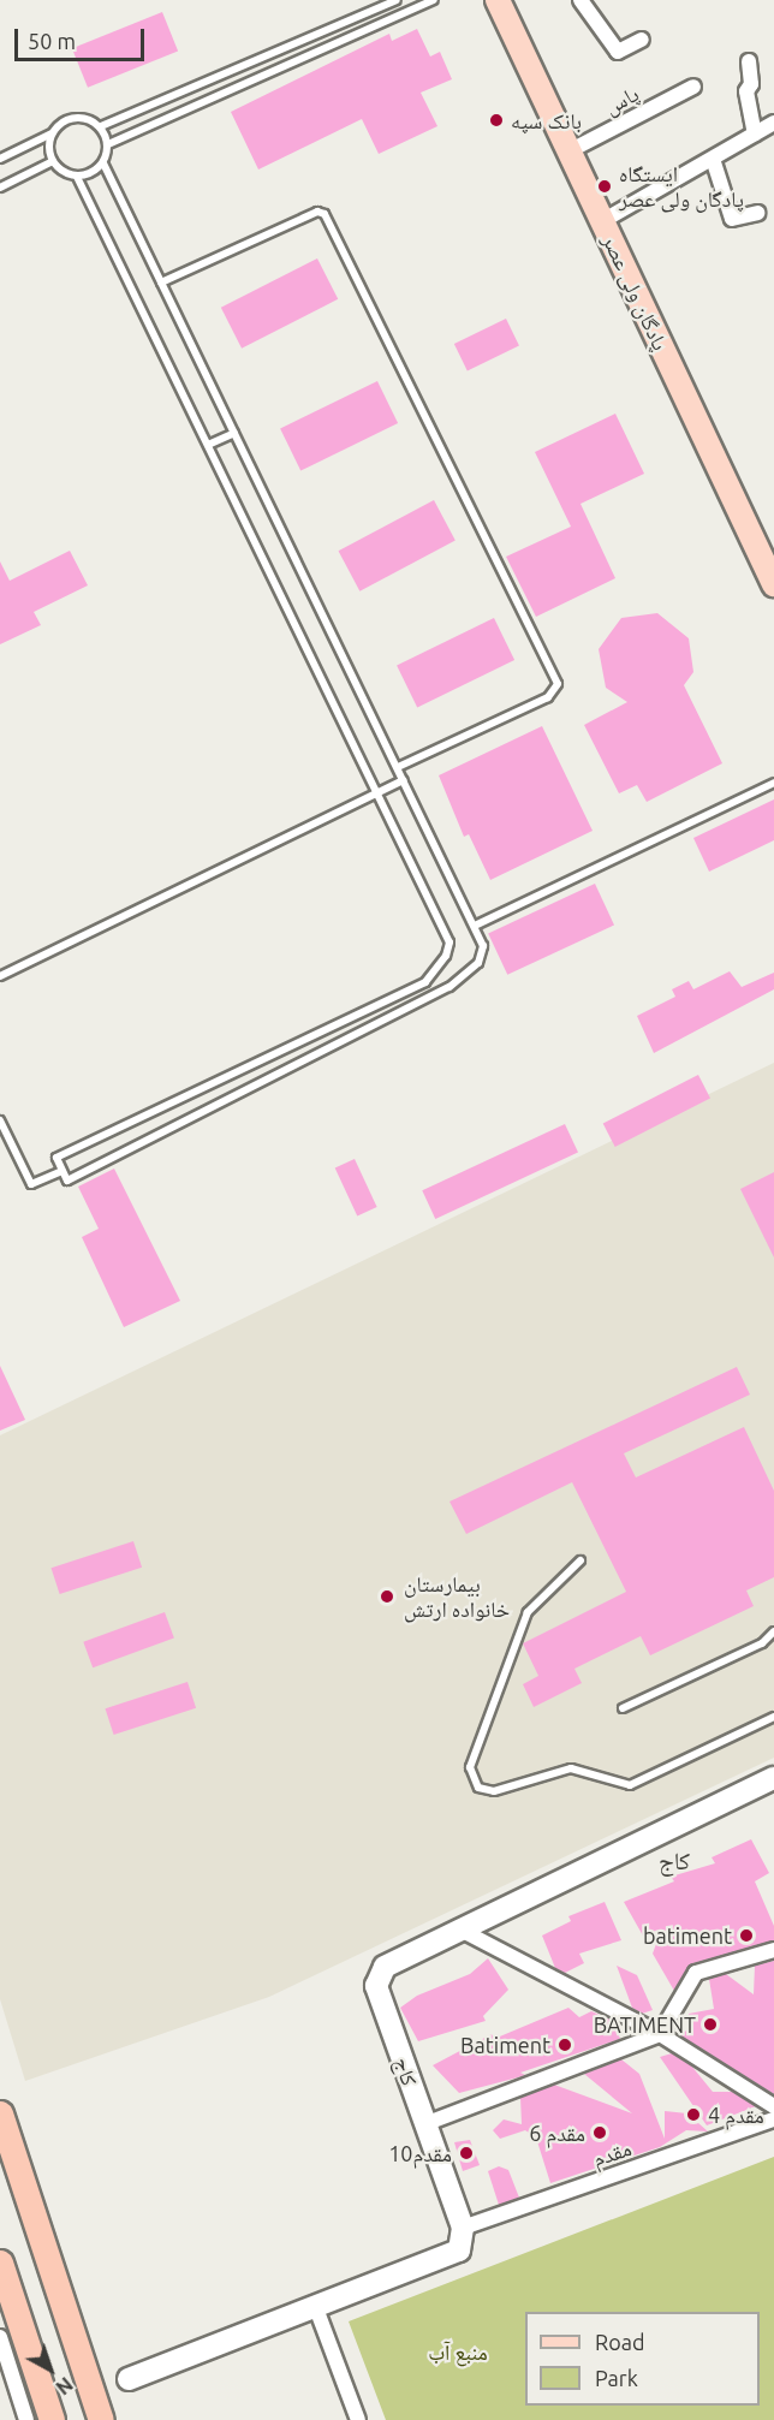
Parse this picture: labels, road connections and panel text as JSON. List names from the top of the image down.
{
  "streets": {
    "main road": ["پادگان ولی عصر", "کاج"],
    "street": ["پاس", "مقدم"]
  },
  "crossings": [
    ["پاس", "پادگان ولی عصر"],
    ["کاج", "مقدم"]
  ],
  "districts": ["کاج"],
  "parks": ["منبع آب"],
  "places": [
    "بانک سپه",
    "ایستگاه پادگان ولی عصر",
    "بیمارستان خانواده ارتش",
    "batiment",
    "BATIMENT",
    "Batiment",
    "4 مقدم",
    "6 مقدم",
    "10مقدم"
  ],
  "legend": ["Road", "Park"],
  "scale_bar": "50 m",
  "north": "bottom right"
}
